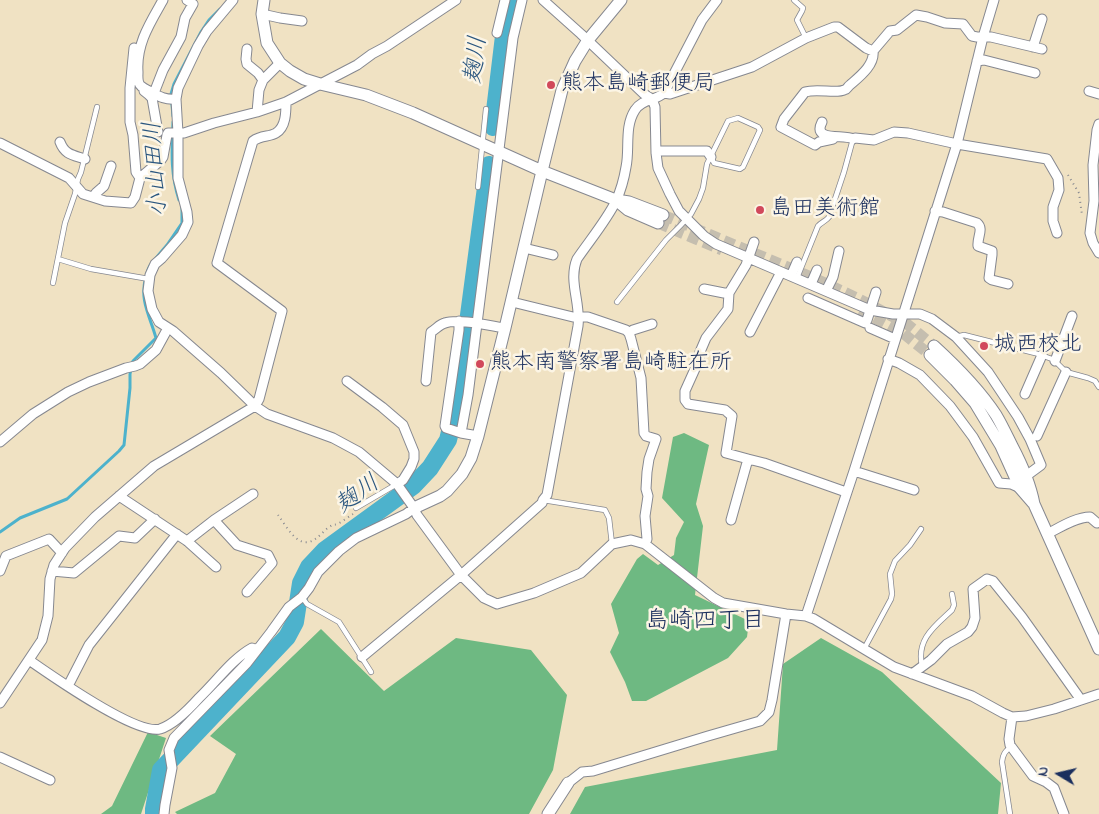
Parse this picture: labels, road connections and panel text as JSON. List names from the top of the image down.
{
  "districts": ["島崎四丁目"],
  "water": ["麹川", "小山田川"],
  "places": [
    "熊本島崎郵便局",
    "島田美術館",
    "城西校北",
    "熊本南警察署島崎駐在所"
  ],
  "north": "left"
}
